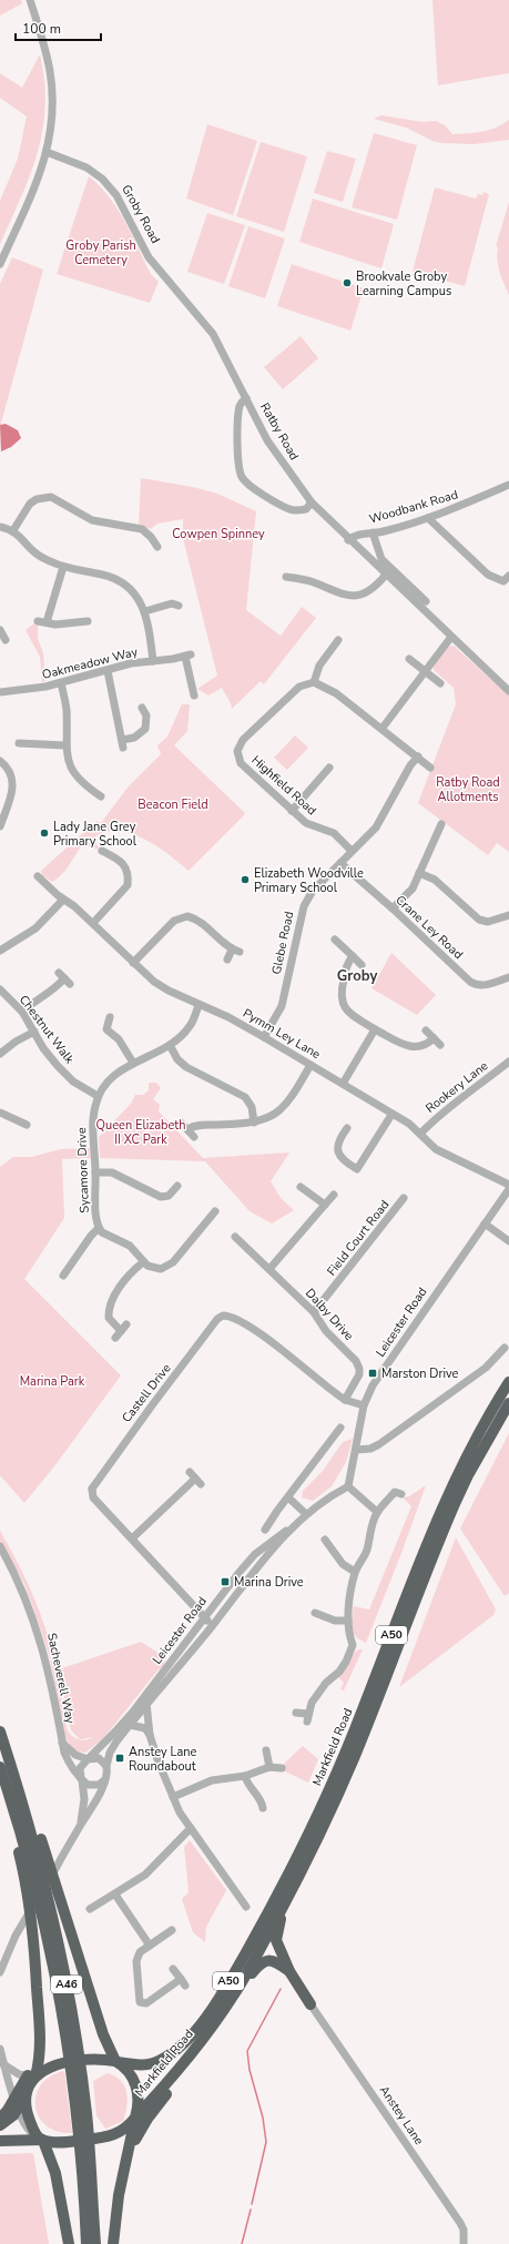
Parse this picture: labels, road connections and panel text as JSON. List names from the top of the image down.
{
  "streets": {
    "highway": ["A50", "Markfield Road", "A46"],
    "street": [
      "Groby Road",
      "Ratby Road",
      "Woodbank Road",
      "Oakmeadow Way",
      "Highfield Road",
      "Crane Ley Road",
      "Glebe Road",
      "Chestnut Walk",
      "Pymm Ley Lane",
      "Rookery Lane",
      "Sycamore Drive",
      "Field Court Road",
      "Dalby Drive",
      "Leicester Road",
      "Castell Drive",
      "Sacheverell Way",
      "Anstey Lane"
    ]
  },
  "crossings": [
    ["Groby Road", "Ratby Road"],
    ["Ratby Road", "Woodbank Road"],
    ["Highfield Road", "Glebe Road"],
    ["Crane Ley Road", "Glebe Road"],
    ["Glebe Road", "Pymm Ley Lane"],
    ["Chestnut Walk", "Sycamore Drive"],
    ["Pymm Ley Lane", "Rookery Lane"],
    ["Pymm Ley Lane", "Sycamore Drive"],
    ["Field Court Road", "Dalby Drive"],
    ["Dalby Drive", "Castell Drive"],
    ["Leicester Road", "Sacheverell Way"]
  ],
  "districts": ["Groby"],
  "parks": [
    "Groby Parish Cemetery",
    "Cowpen Spinney",
    "Ratby Road Allotments",
    "Beacon Field",
    "Queen Elizabeth II XC Park",
    "Marina Park"
  ],
  "places": {
    "other": ["Brookvale Groby Learning Campus", "Lady Jane Grey Primary School", "Elizabeth Woodville Primary School"],
    "transit": ["Marston Drive", "Marina Drive", "Anstey Lane Roundabout"]
  },
  "scale_bar": "100 m"
}
